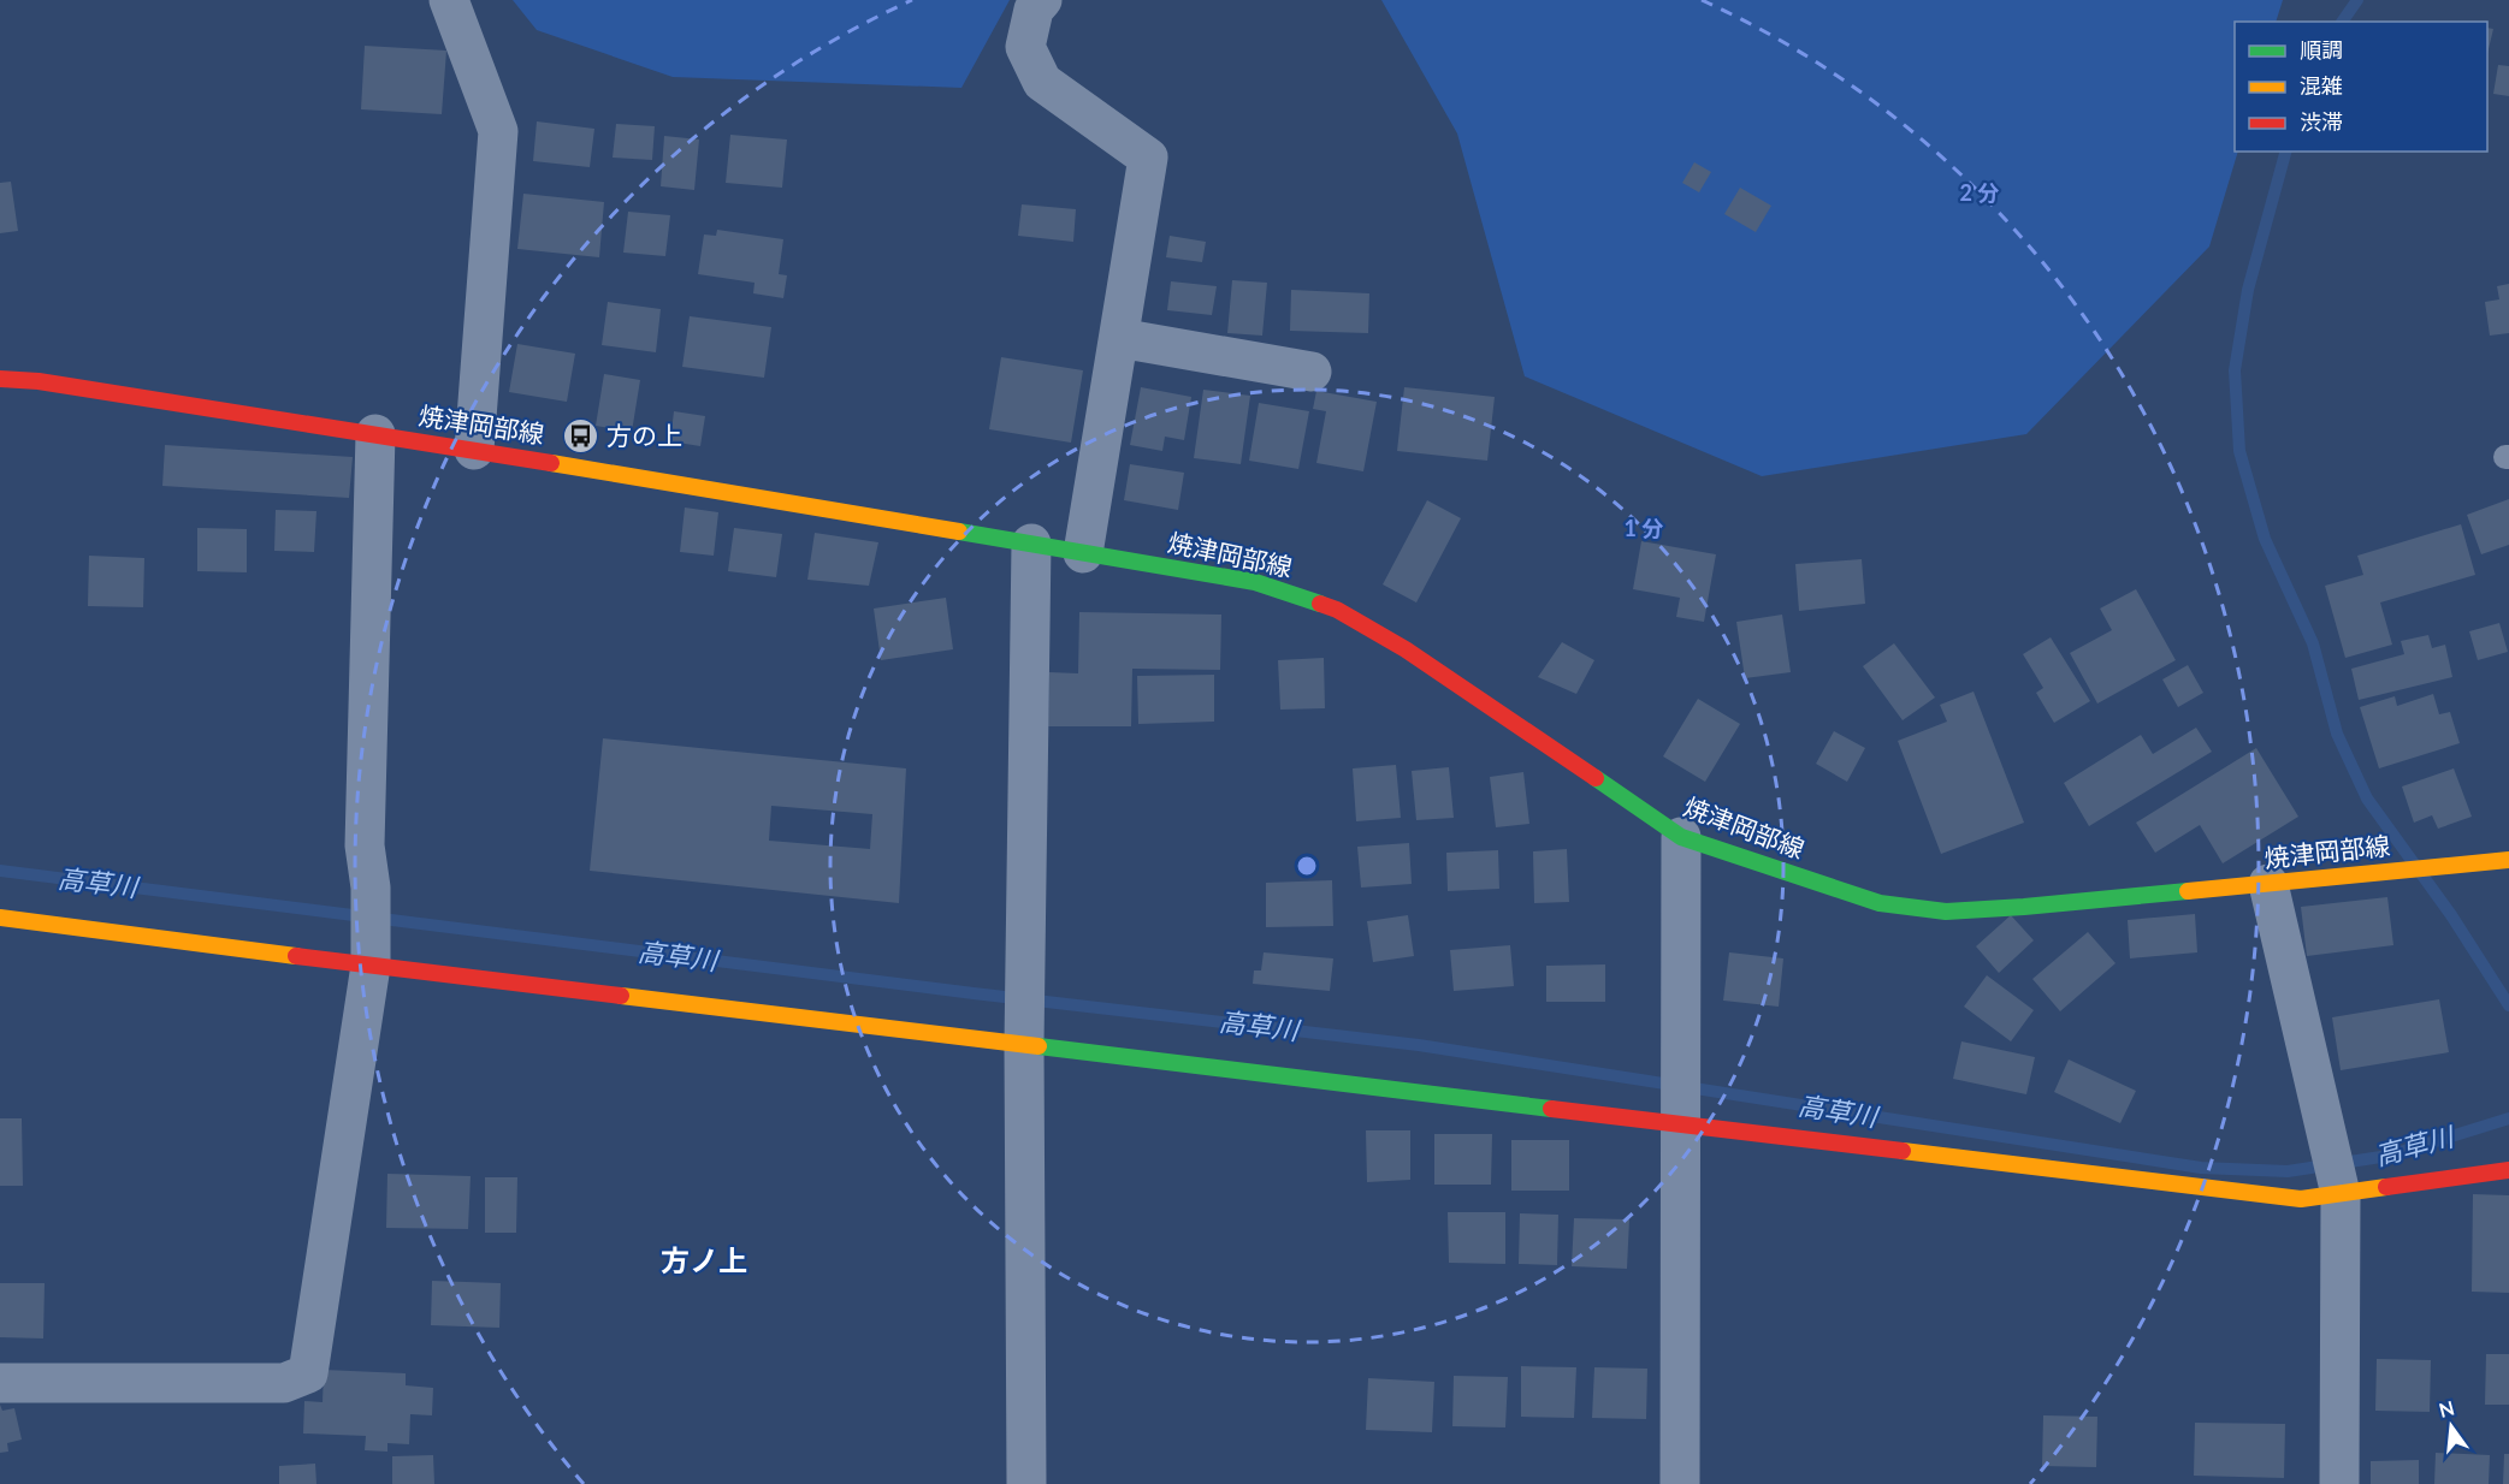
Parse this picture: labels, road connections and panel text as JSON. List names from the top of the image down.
{
  "streets": {
    "main road": ["焼津岡部線"]
  },
  "districts": ["方ノ上"],
  "water": ["高草川"],
  "places": {
    "bus stop": ["方の上"]
  },
  "legend": ["順調", "混雑", "渋滞"],
  "north": "top",
  "rings": ["2 分", "1 分"]
}
